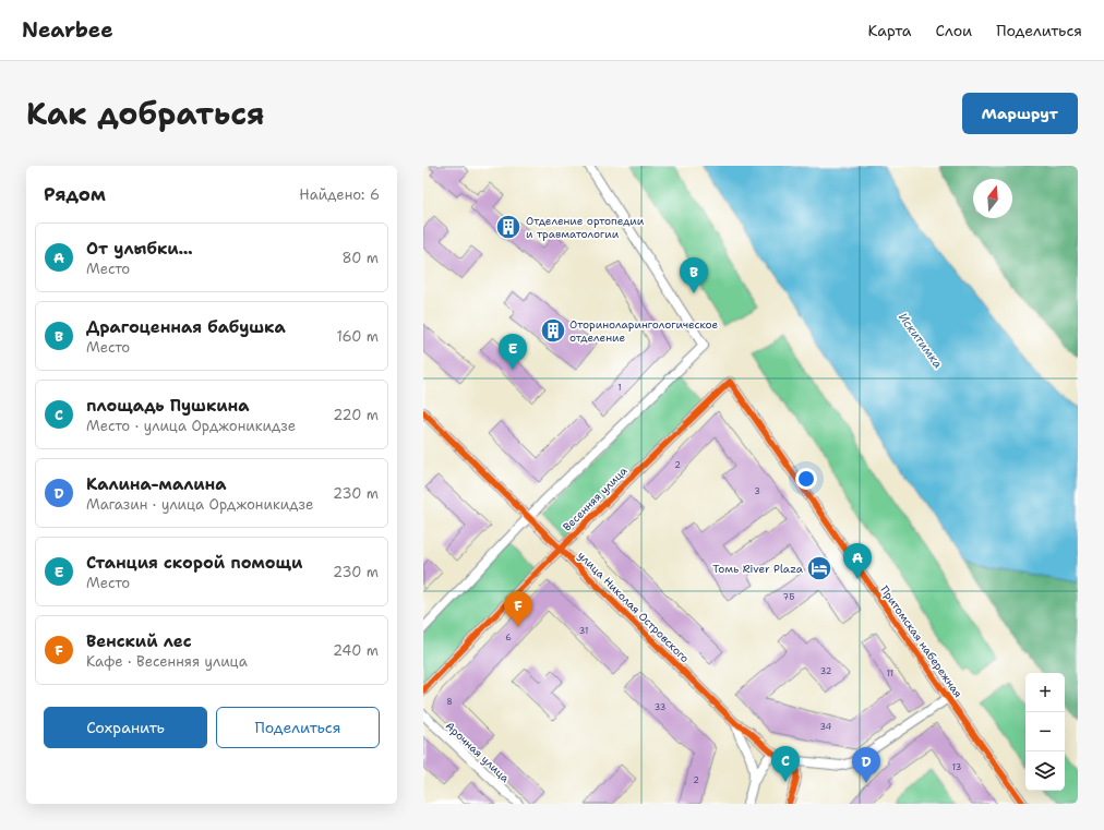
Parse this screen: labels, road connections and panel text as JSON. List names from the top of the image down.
{
  "streets": {
    "street": [
      "Весенняя улица",
      "улица Николая Островского",
      "Притомская набережная",
      "Арочная улица"
    ]
  },
  "crossings": [
    ["Весенняя улица", "улица Николая Островского"],
    ["Весенняя улица", "Притомская набережная"]
  ],
  "water": ["Искитимка"],
  "places": {
    "building": ["Отделение ортопедии и травматологии", "Оториноларингологическое отделение"],
    "hotel": ["Томь River Plaza"]
  },
  "house_numbers": [
    "1",
    "2",
    "3",
    "7Б",
    "31",
    "6",
    "32",
    "11",
    "8",
    "33",
    "34",
    "13",
    "2"
  ],
  "north": "top",
  "page": {
    "header": "Nearbee",
    "nav": ["Карта", "Слои", "Поделиться"],
    "title": "Как добраться",
    "buttons": [
      "Маршрут",
      ["Сохранить", "Поделиться"]
    ],
    "heading": ["Рядом", "Найдено: 6"],
    "list": [
      {
        "mark": "A",
        "name": "От улыбки...",
        "note": "Место",
        "value": "80 m"
      },
      {
        "mark": "B",
        "name": "Драгоценная бабушка",
        "note": "Место",
        "value": "160 m"
      },
      {
        "mark": "C",
        "name": "площадь Пушкина",
        "note": "Место · улица Орджоникидзе",
        "value": "220 m"
      },
      {
        "mark": "D",
        "name": "Калина-малина",
        "note": "Магазин · улица Орджоникидзе",
        "value": "230 m"
      },
      {
        "mark": "E",
        "name": "Станция скорой помощи",
        "note": "Место",
        "value": "230 m"
      },
      {
        "mark": "F",
        "name": "Венский лес",
        "note": "Кафе · Весенняя улица",
        "value": "240 m"
      }
    ],
    "pins": [
      "B",
      "E",
      "A",
      "F",
      "C",
      "D"
    ],
    "map_buttons": ["+", "−"]
  }
}
